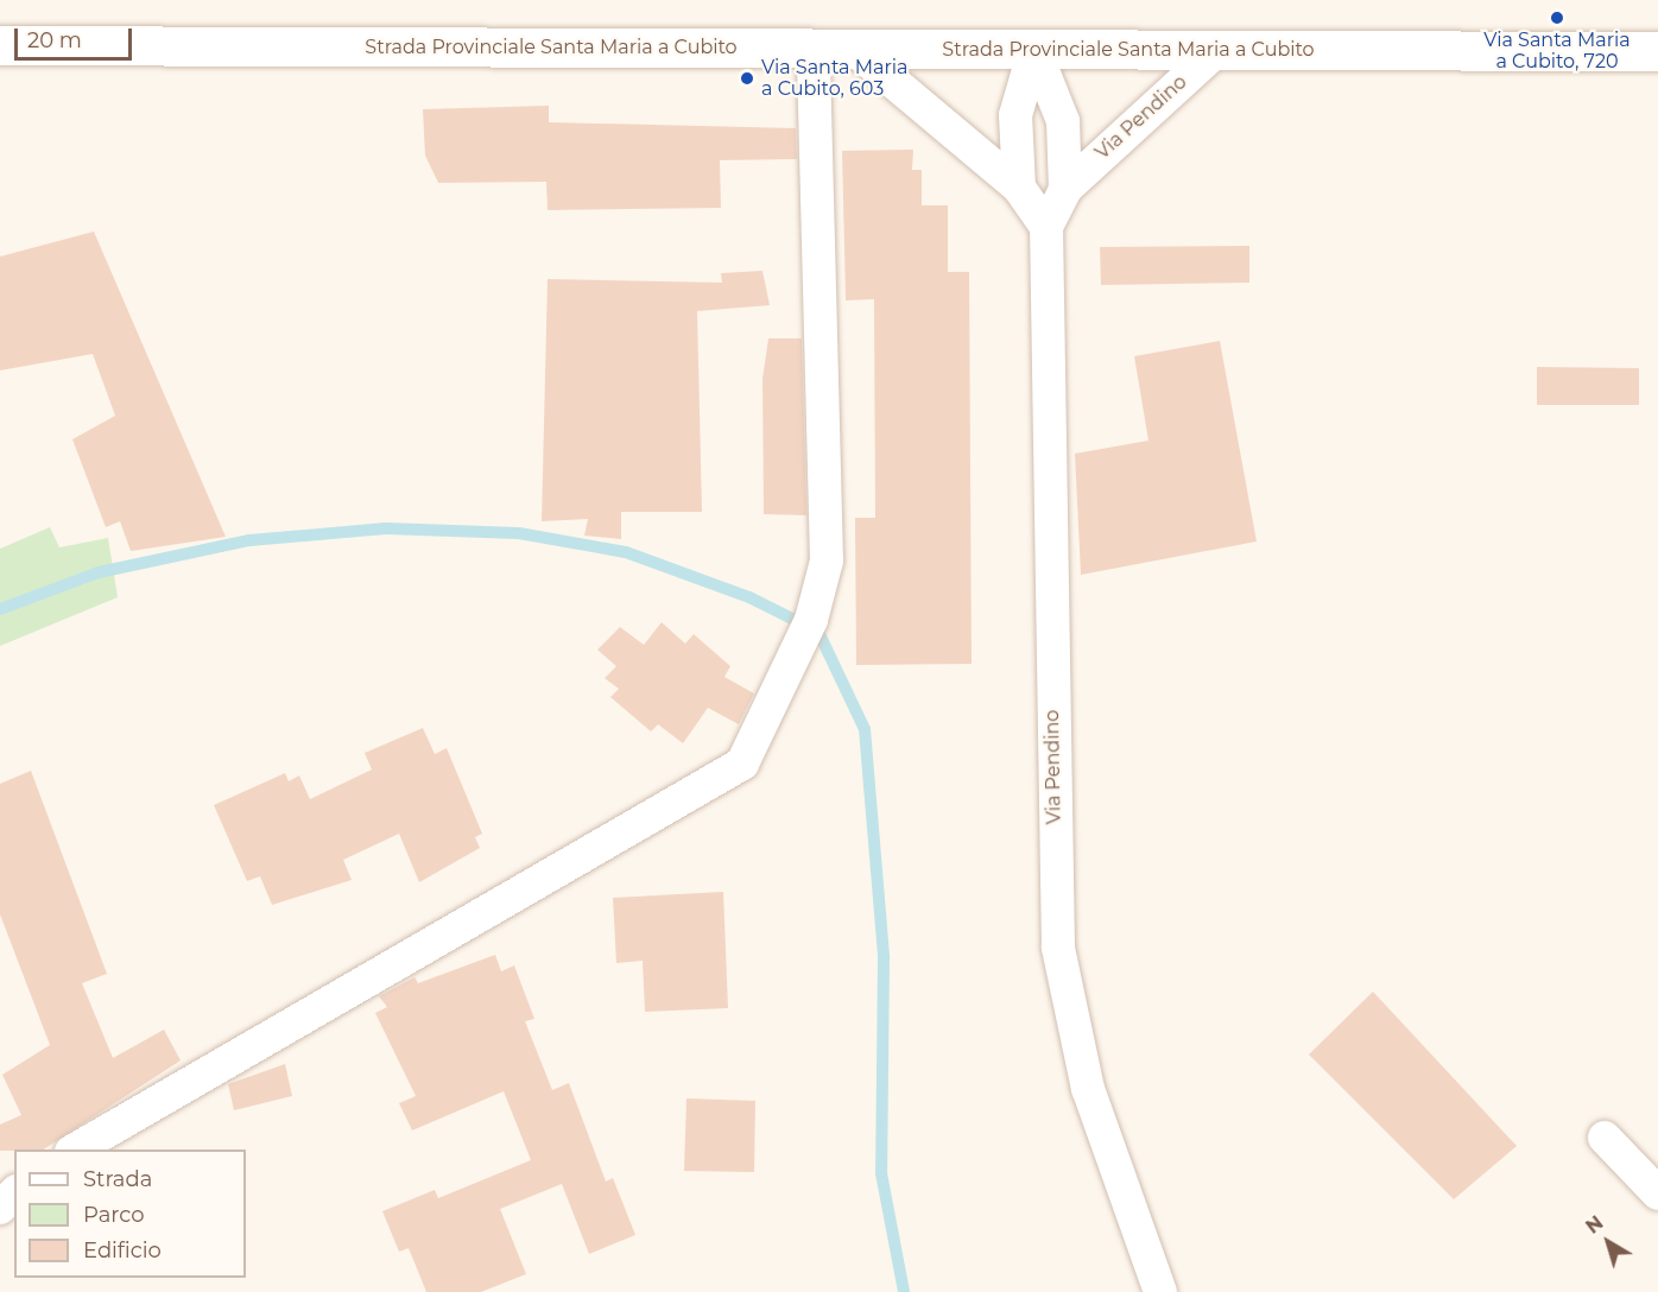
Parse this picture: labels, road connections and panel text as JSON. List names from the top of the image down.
{
  "streets": {
    "main road": ["Strada Provinciale Santa Maria a Cubito"],
    "street": ["Via Pendino"]
  },
  "crossings": [
    ["Strada Provinciale Santa Maria a Cubito", "Via Pendino"]
  ],
  "places": ["Via Santa Maria a Cubito, 720", "Via Santa Maria a Cubito, 603"],
  "legend": ["Strada", "Parco", "Edificio"],
  "scale_bar": "20 m",
  "north": "top left"
}
